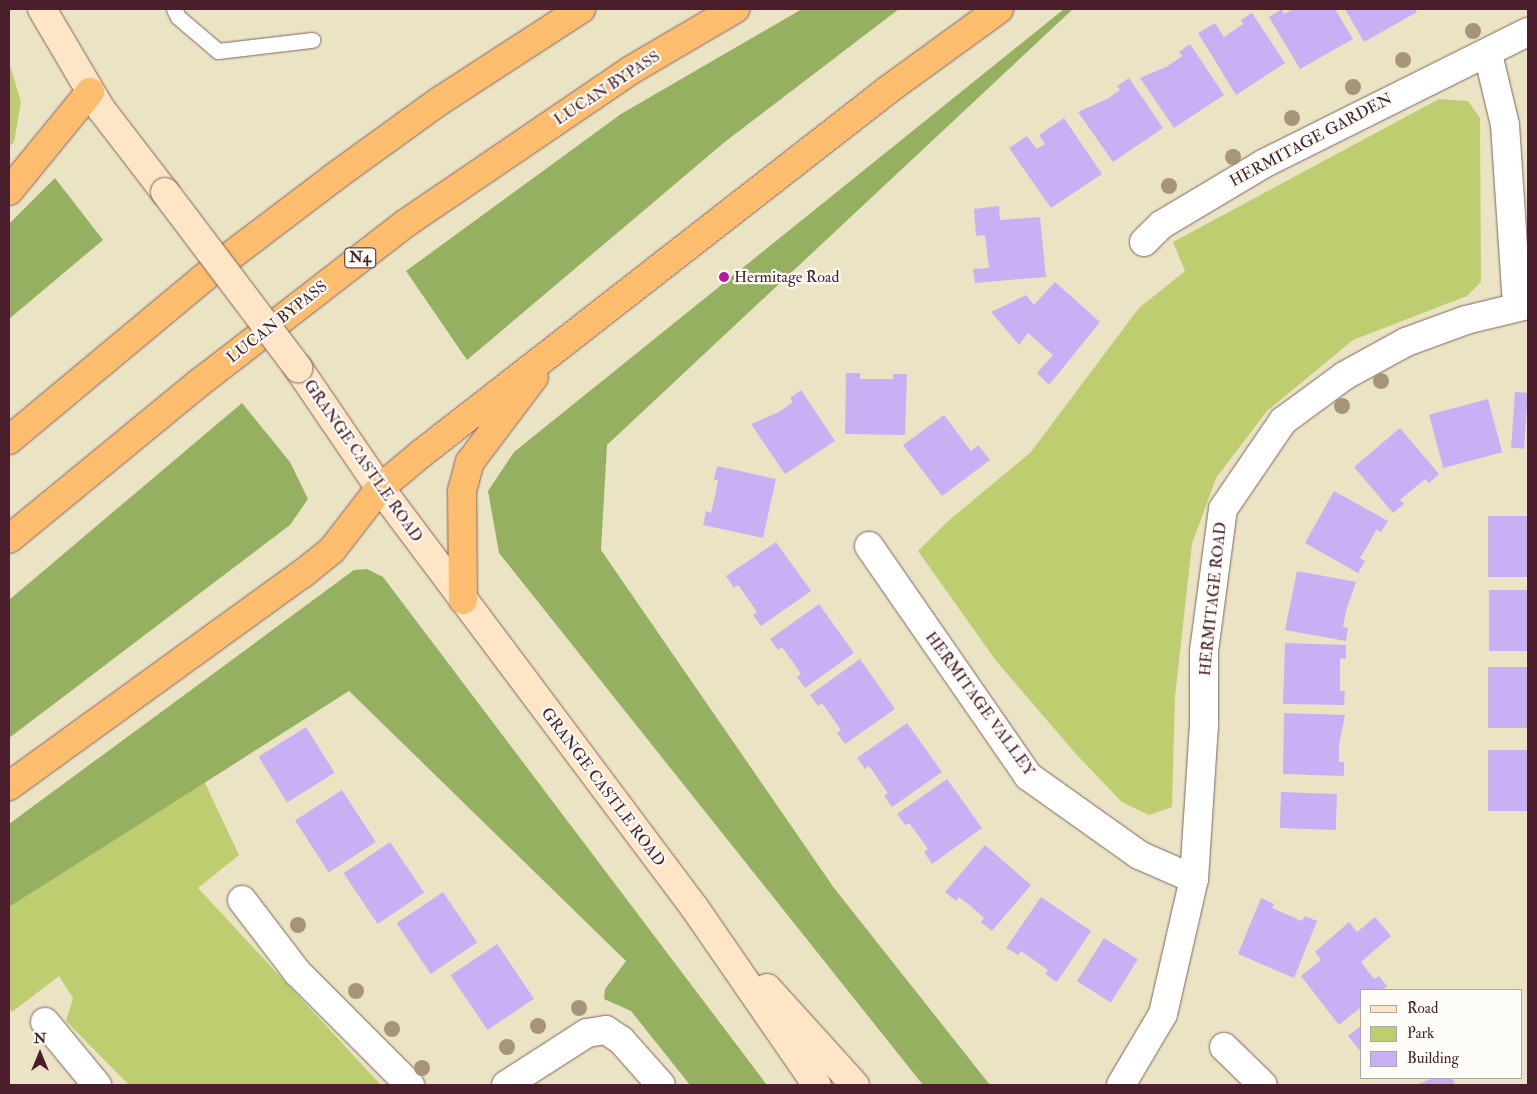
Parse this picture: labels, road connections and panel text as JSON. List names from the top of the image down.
{
  "streets": {
    "highway": ["LUCAN BYPASS", "N4"],
    "main road": ["GRANGE CASTLE ROAD"],
    "street": ["HERMITAGE GARDEN", "HERMITAGE ROAD", "HERMITAGE VALLEY"]
  },
  "crossings": [
    ["HERMITAGE ROAD", "HERMITAGE VALLEY"]
  ],
  "places": ["Hermitage Road"],
  "legend": ["Road", "Park", "Building"],
  "north": "top"
}
